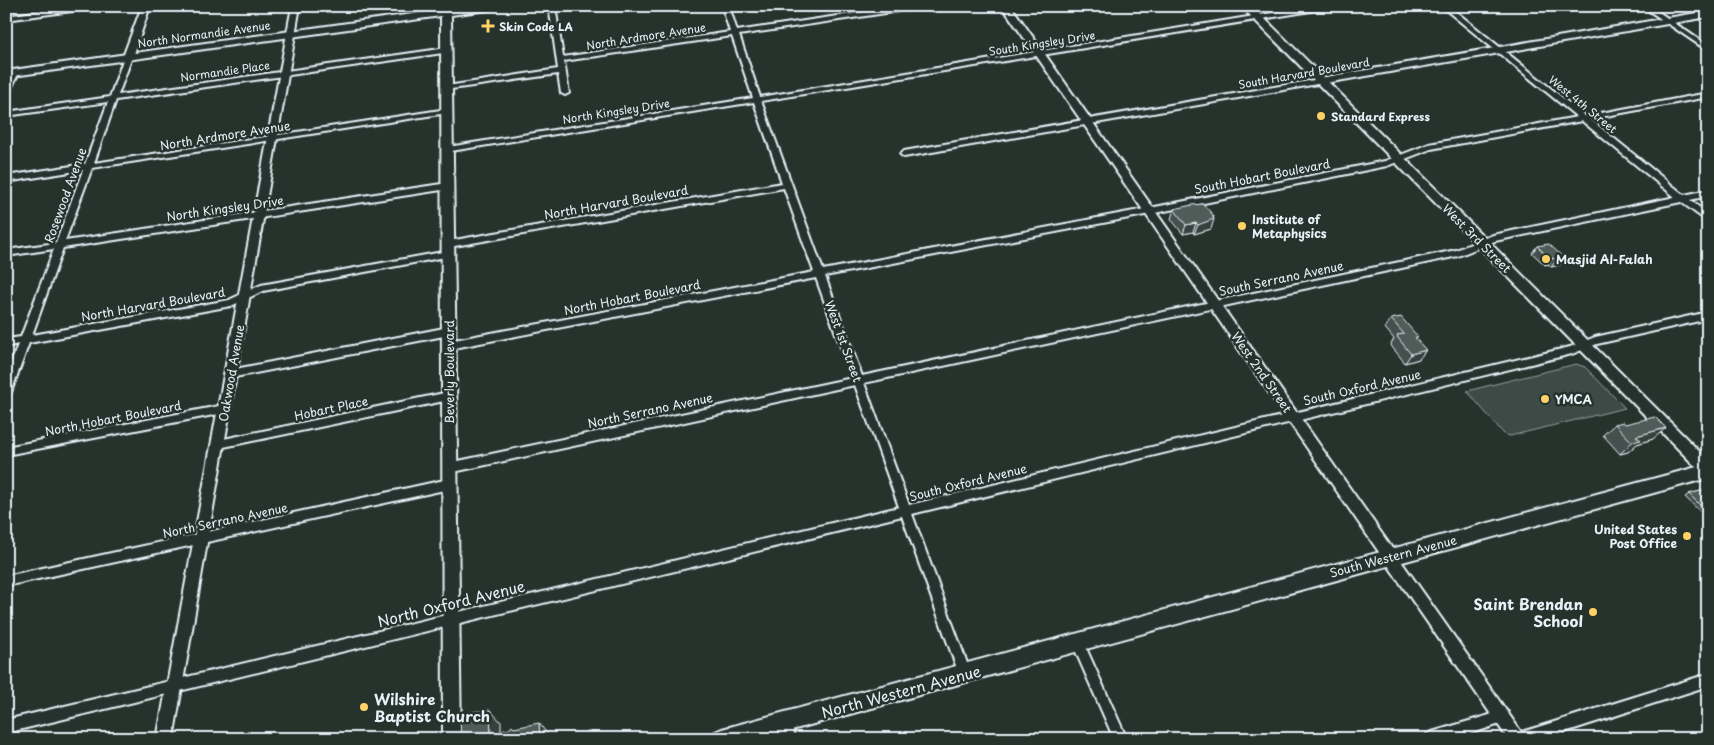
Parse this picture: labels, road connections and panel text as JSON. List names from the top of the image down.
{
  "streets": {
    "main road": [
      "North Normandie Avenue",
      "West 3rd Street",
      "Beverly Boulevard",
      "South Western Avenue",
      "North Western Avenue"
    ],
    "street": [
      "North Ardmore Avenue",
      "South Kingsley Drive",
      "Normandie Place",
      "South Harvard Boulevard",
      "West 4th Street",
      "North Kingsley Drive",
      "South Hobart Boulevard",
      "Rosewood Avenue",
      "North Harvard Boulevard",
      "South Serrano Avenue",
      "North Hobart Boulevard",
      "West 1st Street",
      "West 2nd Street",
      "Oakwood Avenue",
      "South Oxford Avenue",
      "Hobart Place",
      "North Serrano Avenue",
      "North Oxford Avenue"
    ]
  },
  "crossings": [
    ["North Normandie Avenue", "Rosewood Avenue"],
    ["North Normandie Avenue", "Beverly Boulevard"],
    ["North Normandie Avenue", "Oakwood Avenue"],
    ["North Ardmore Avenue", "Rosewood Avenue"],
    ["North Ardmore Avenue", "West 1st Street"],
    ["North Ardmore Avenue", "Beverly Boulevard"],
    ["North Ardmore Avenue", "Oakwood Avenue"],
    ["South Kingsley Drive", "North Kingsley Drive"],
    ["South Kingsley Drive", "West 3rd Street"],
    ["South Kingsley Drive", "West 1st Street"],
    ["South Kingsley Drive", "West 2nd Street"],
    ["Normandie Place", "Rosewood Avenue"],
    ["Normandie Place", "Beverly Boulevard"],
    ["Normandie Place", "Oakwood Avenue"],
    ["South Harvard Boulevard", "West 4th Street"],
    ["South Harvard Boulevard", "West 3rd Street"],
    ["South Harvard Boulevard", "West 2nd Street"],
    ["West 4th Street", "South Hobart Boulevard"],
    ["West 4th Street", "South Serrano Avenue"],
    ["North Kingsley Drive", "Rosewood Avenue"],
    ["North Kingsley Drive", "West 1st Street"],
    ["North Kingsley Drive", "Beverly Boulevard"],
    ["North Kingsley Drive", "Oakwood Avenue"],
    ["South Hobart Boulevard", "West 3rd Street"],
    ["South Hobart Boulevard", "North Hobart Boulevard"],
    ["South Hobart Boulevard", "West 1st Street"],
    ["South Hobart Boulevard", "West 2nd Street"],
    ["Rosewood Avenue", "North Harvard Boulevard"],
    ["North Harvard Boulevard", "West 1st Street"],
    ["North Harvard Boulevard", "Beverly Boulevard"],
    ["North Harvard Boulevard", "Oakwood Avenue"],
    ["West 3rd Street", "South Serrano Avenue"],
    ["West 3rd Street", "South Oxford Avenue"],
    ["West 3rd Street", "South Western Avenue"],
    ["South Serrano Avenue", "West 1st Street"],
    ["South Serrano Avenue", "West 2nd Street"],
    ["South Serrano Avenue", "North Serrano Avenue"],
    ["North Hobart Boulevard", "West 1st Street"],
    ["North Hobart Boulevard", "Beverly Boulevard"],
    ["North Hobart Boulevard", "Oakwood Avenue"],
    ["West 1st Street", "South Oxford Avenue"],
    ["West 1st Street", "North Serrano Avenue"],
    ["West 1st Street", "North Oxford Avenue"],
    ["West 1st Street", "North Western Avenue"],
    ["Beverly Boulevard", "Hobart Place"],
    ["Beverly Boulevard", "North Serrano Avenue"],
    ["Beverly Boulevard", "North Oxford Avenue"],
    ["West 2nd Street", "South Oxford Avenue"],
    ["West 2nd Street", "South Western Avenue"],
    ["Oakwood Avenue", "Hobart Place"],
    ["Oakwood Avenue", "North Serrano Avenue"],
    ["Oakwood Avenue", "North Oxford Avenue"],
    ["South Oxford Avenue", "North Oxford Avenue"],
    ["South Western Avenue", "North Western Avenue"]
  ],
  "places": {
    "health": ["Skin Code LA"],
    "other": [
      "Standard Express",
      "Institute of Metaphysics",
      "Masjid Al-Falah",
      "YMCA",
      "United States Post Office",
      "Saint Brendan School",
      "Wilshire Baptist Church"
    ]
  }
}
